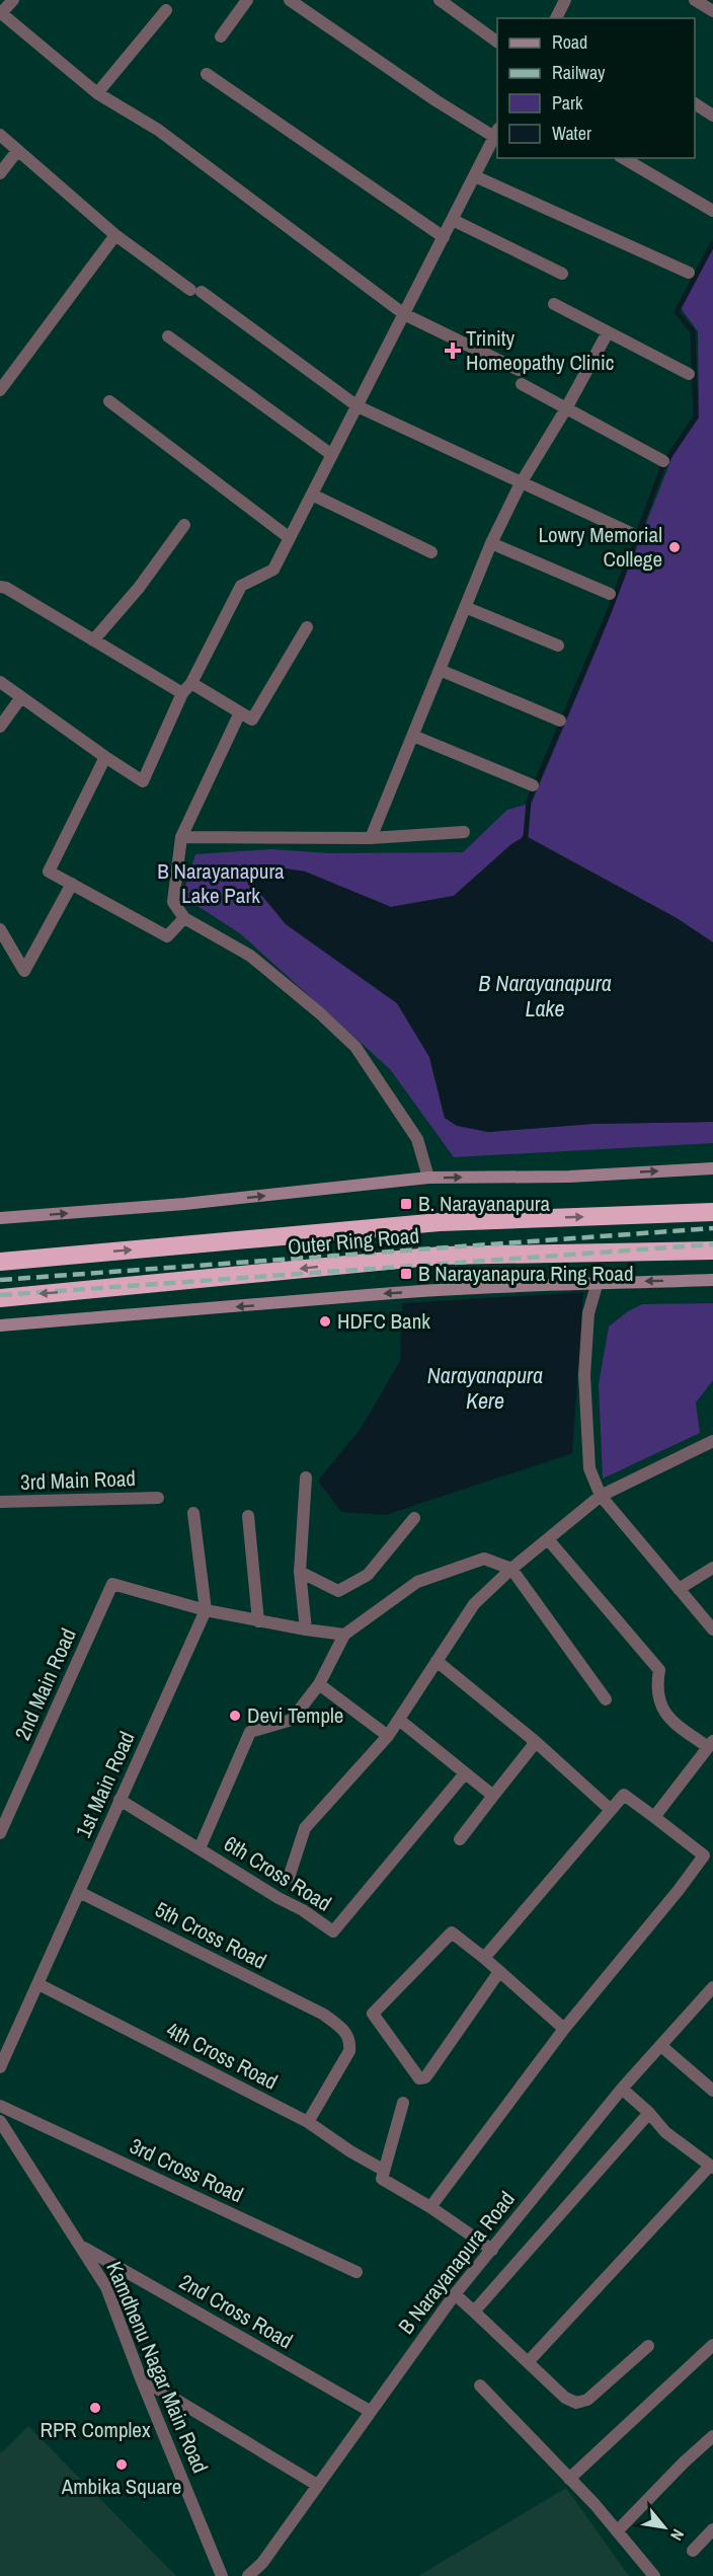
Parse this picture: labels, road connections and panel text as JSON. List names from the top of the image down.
{
  "streets": {
    "highway": ["Outer Ring Road"],
    "street": [
      "3rd Main Road",
      "2nd Main Road",
      "1st Main Road",
      "6th Cross Road",
      "5th Cross Road",
      "4th Cross Road",
      "3rd Cross Road",
      "B Narayanapura Road",
      "2nd Cross Road",
      "Kamdhenu Nagar Main Road"
    ]
  },
  "crossings": [
    ["2nd Main Road", "1st Main Road"],
    ["1st Main Road", "6th Cross Road"],
    ["1st Main Road", "5th Cross Road"],
    ["1st Main Road", "4th Cross Road"],
    ["5th Cross Road", "4th Cross Road"],
    ["B Narayanapura Road", "2nd Cross Road"],
    ["2nd Cross Road", "Kamdhenu Nagar Main Road"]
  ],
  "water": ["B Narayanapura Lake", "Narayanapura Kere"],
  "parks": ["B Narayanapura Lake Park"],
  "places": {
    "health": ["Trinity Homeopathy Clinic"],
    "other": [
      "Lowry Memorial College",
      "HDFC Bank",
      "Devi Temple",
      "RPR Complex",
      "Ambika Square"
    ],
    "transit": ["B. Narayanapura", "B Narayanapura Ring Road"]
  },
  "legend": [
    "Road",
    "Railway",
    "Park",
    "Water"
  ],
  "north": "bottom right"
}
